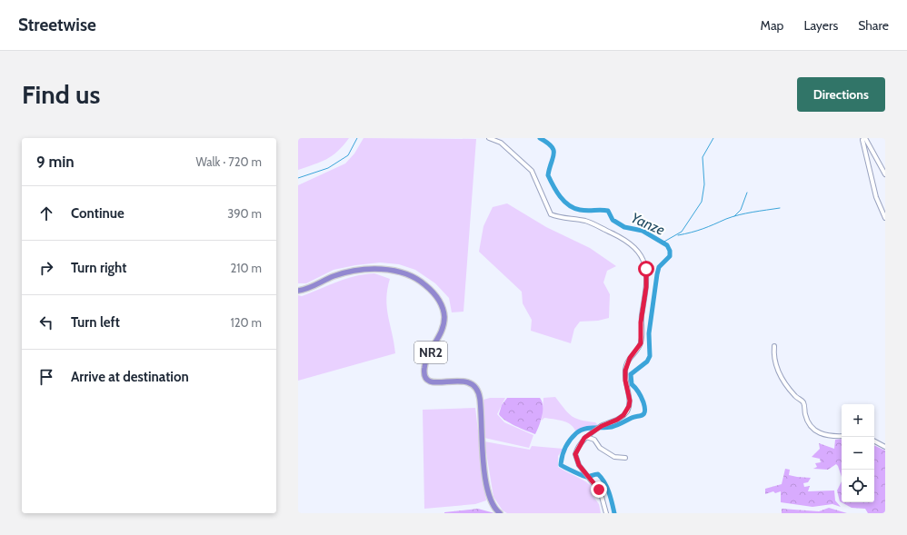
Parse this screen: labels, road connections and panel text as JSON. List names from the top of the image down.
{
  "streets": {
    "highway": ["NR2"]
  },
  "water": ["Yanze"],
  "page": {
    "header": "Streetwise",
    "nav": ["Map", "Layers", "Share"],
    "buttons": "Directions",
    "title": "Find us",
    "heading": ["9 min", "Walk · 720 m"],
    "list": [
      ["Continue", "390 m"],
      ["Turn right", "210 m"],
      ["Turn left", "120 m"],
      "Arrive at destination"
    ],
    "map_buttons": ["+", "−"]
  }
}
